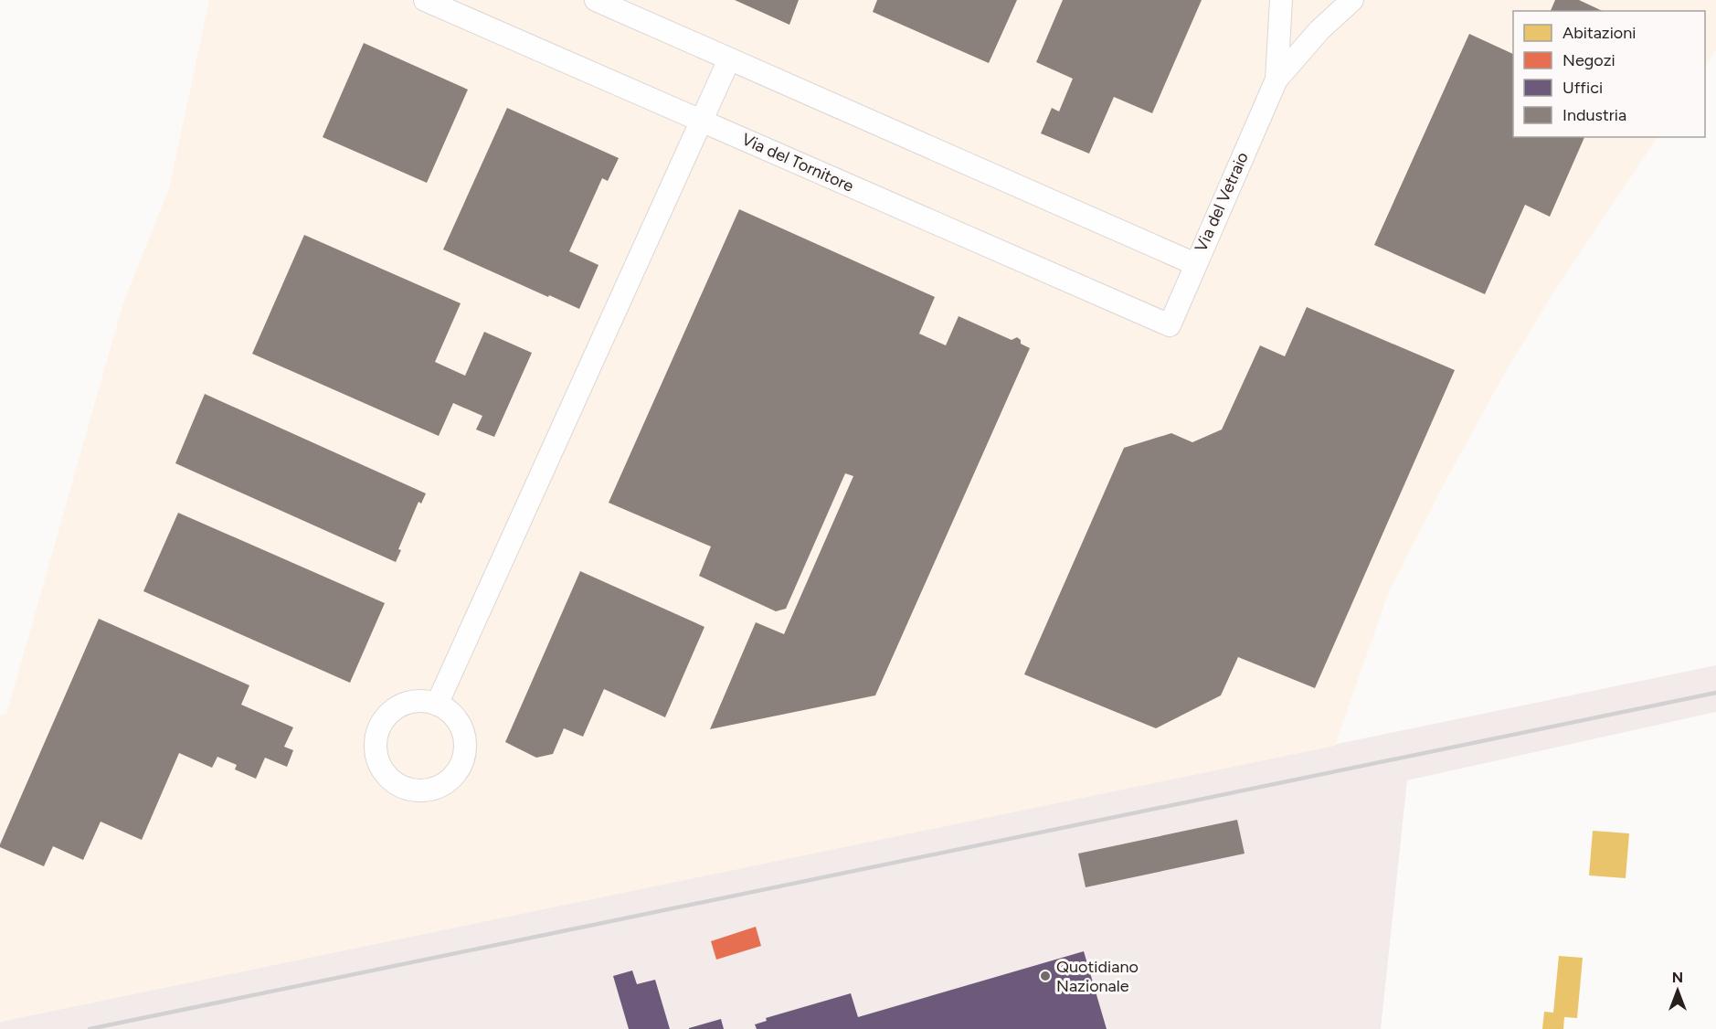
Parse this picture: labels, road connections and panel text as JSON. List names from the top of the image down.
{
  "streets": {
    "street": ["Via del Tornitore", "Via del Vetraio"]
  },
  "crossings": [
    ["Via del Tornitore", "Via del Vetraio"]
  ],
  "places": ["Quotidiano Nazionale"],
  "legend": [
    "Abitazioni",
    "Negozi",
    "Uffici",
    "Industria"
  ],
  "north": "top"
}
